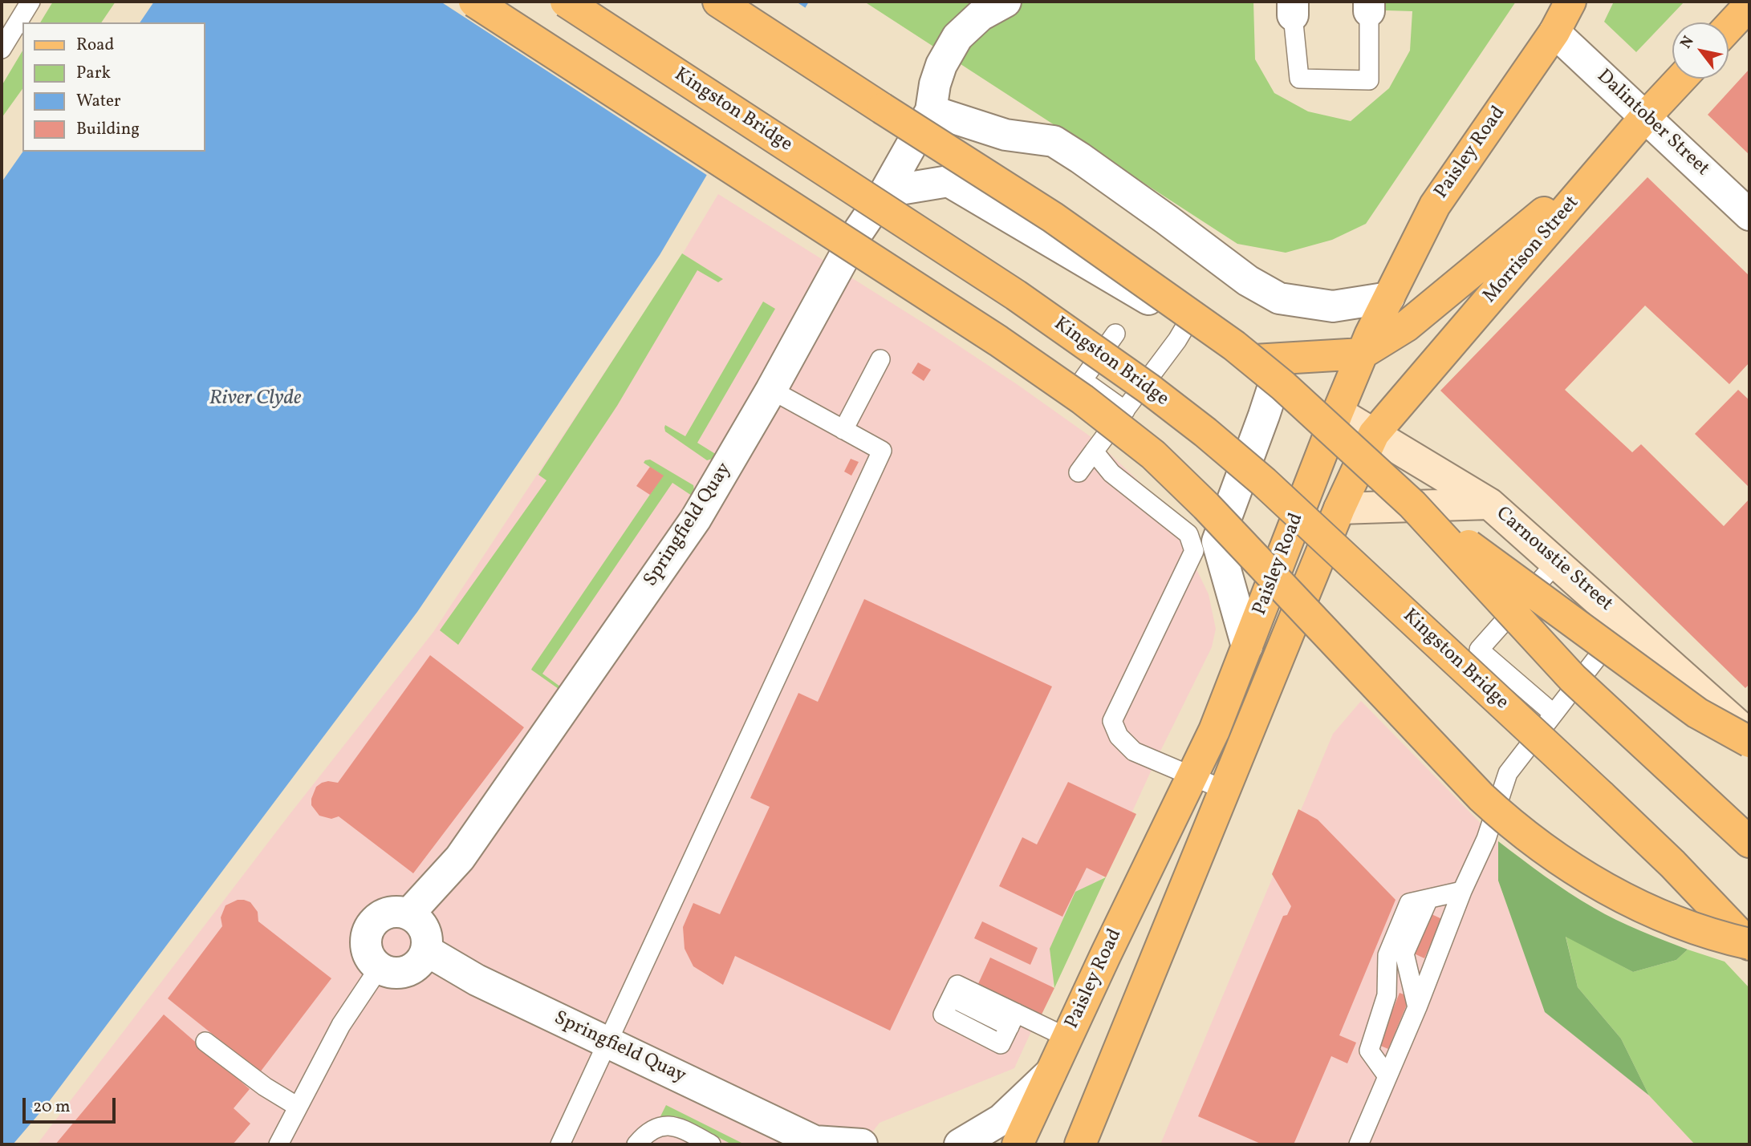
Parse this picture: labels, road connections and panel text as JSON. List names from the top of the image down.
{
  "streets": {
    "main road": ["Kingston Bridge", "Paisley Road", "Morrison Street"],
    "street": ["Dalintober Street", "Springfield Quay", "Carnoustie Street"]
  },
  "crossings": [
    ["Dalintober Street", "Paisley Road"],
    ["Dalintober Street", "Morrison Street"],
    ["Paisley Road", "Morrison Street"],
    ["Paisley Road", "Carnoustie Street"],
    ["Morrison Street", "Carnoustie Street"]
  ],
  "water": ["River Clyde"],
  "legend": [
    "Road",
    "Park",
    "Water",
    "Building"
  ],
  "scale_bar": "20 m",
  "north": "top left"
}
